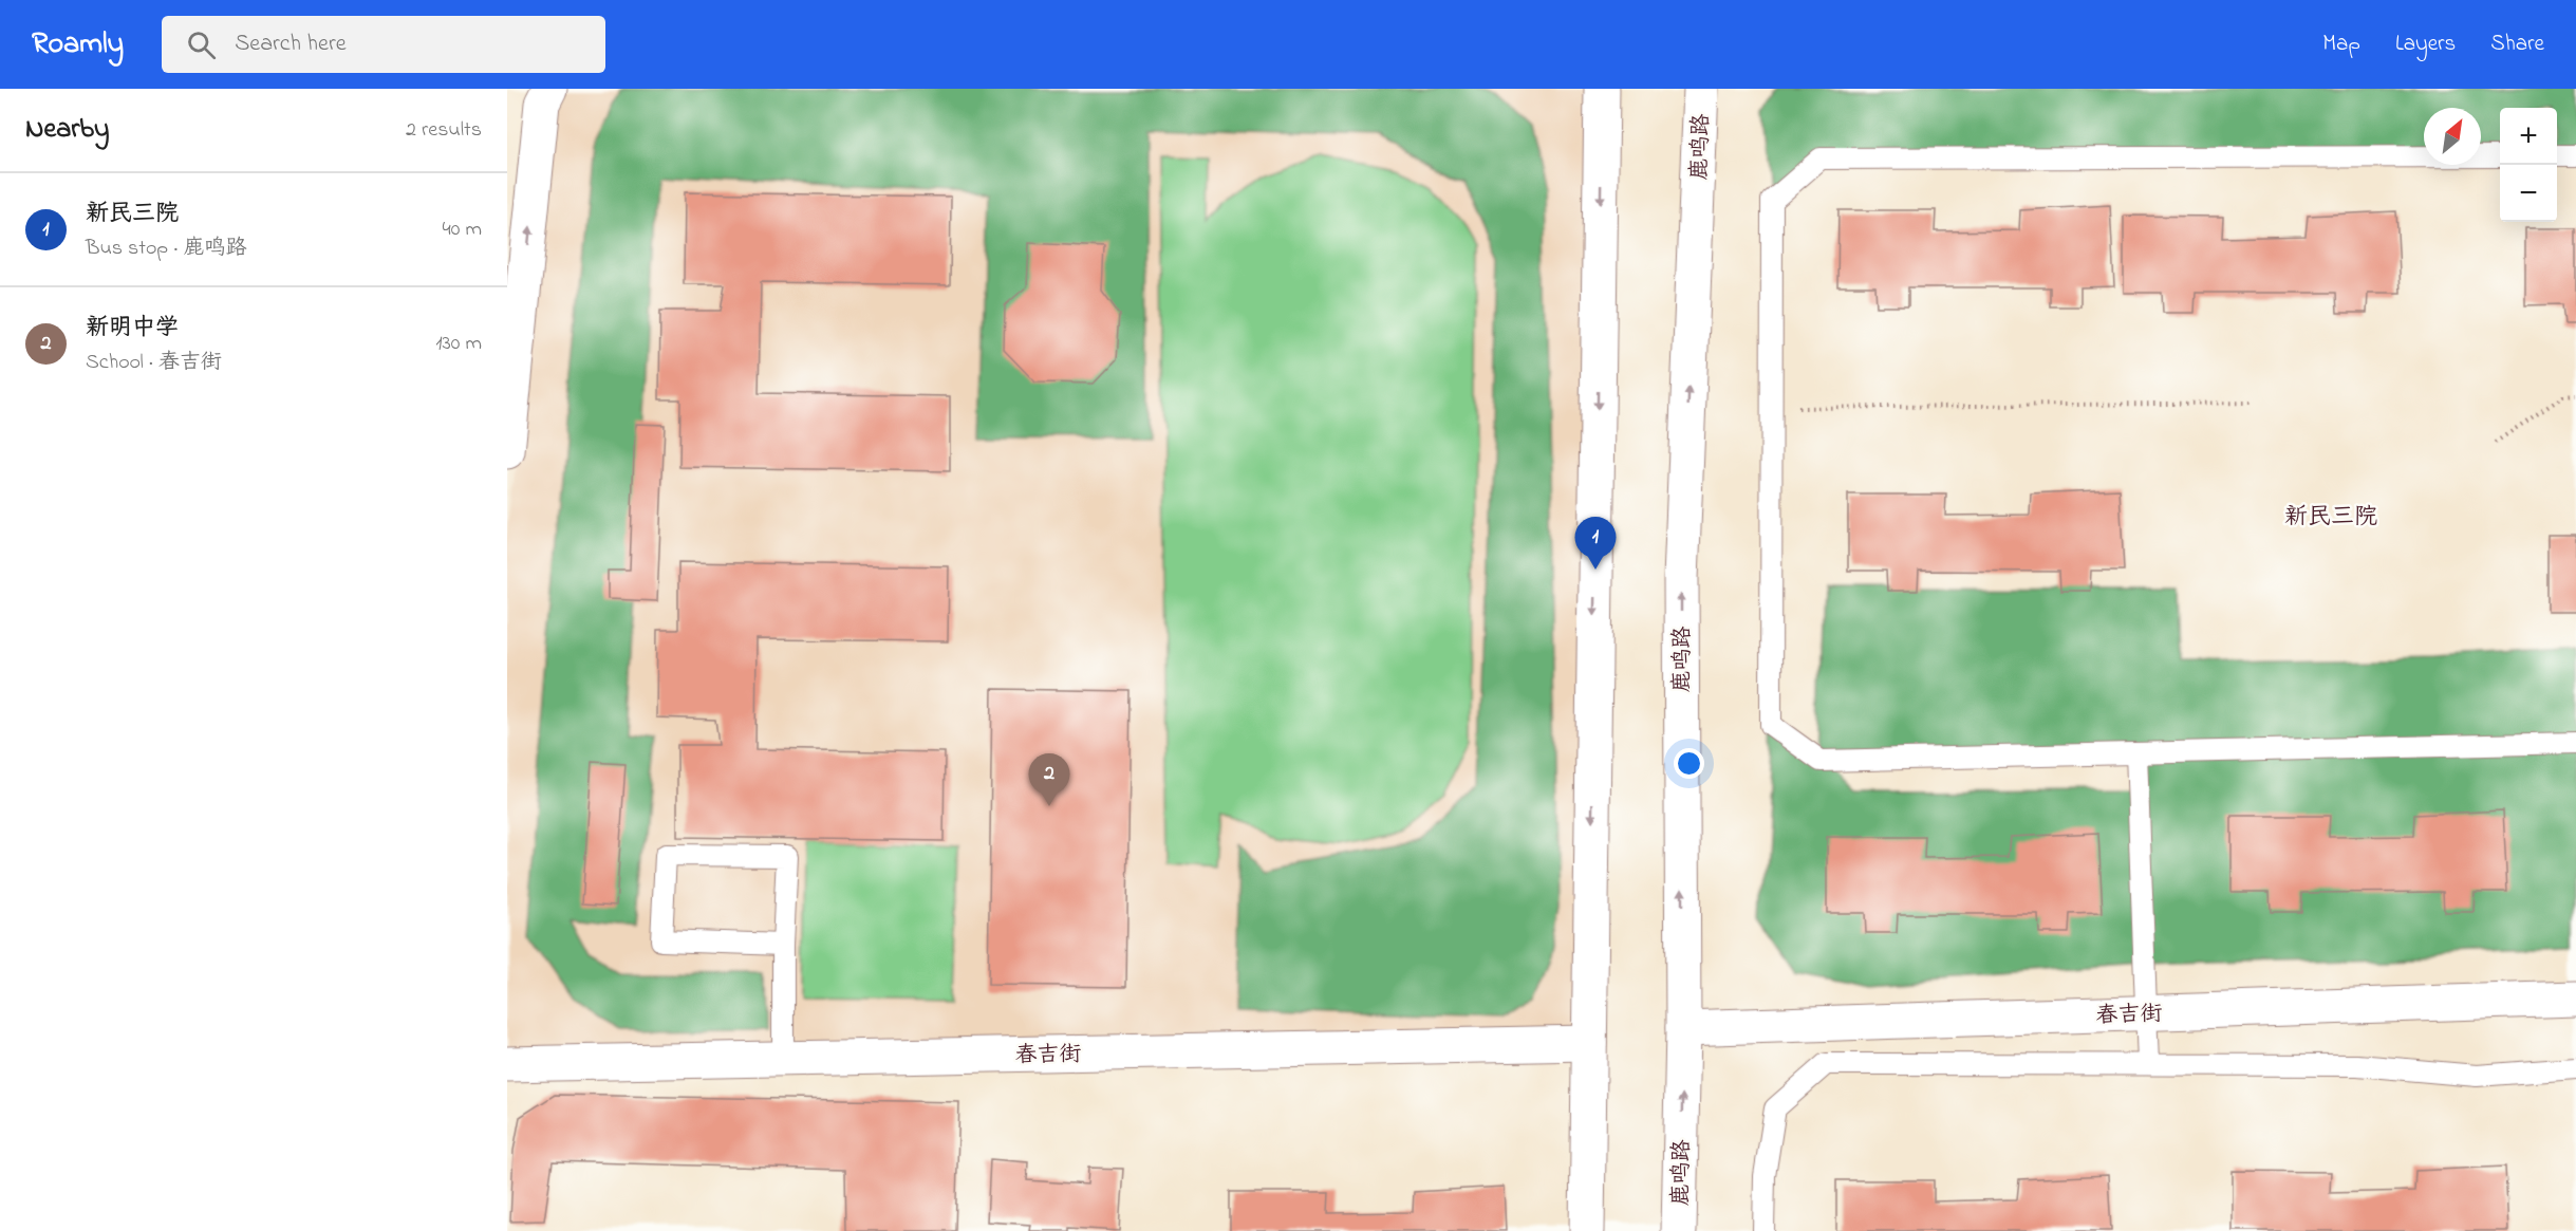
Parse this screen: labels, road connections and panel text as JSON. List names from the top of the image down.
{
  "streets": {
    "main road": ["鹿鸣路", "春吉街"]
  },
  "crossings": [
    ["鹿鸣路", "春吉街"]
  ],
  "districts": ["新民三院"],
  "north": "top right",
  "page": {
    "header": "Roamly",
    "search": "Search here",
    "nav": ["Map", "Layers", "Share"],
    "heading": ["Nearby", "2 results"],
    "map_buttons": ["+", "−"],
    "list": [
      {
        "mark": "1",
        "name": "新民三院",
        "note": "Bus stop · 鹿鸣路",
        "value": "40 m"
      },
      {
        "mark": "2",
        "name": "新明中学",
        "note": "School · 春吉街",
        "value": "130 m"
      }
    ],
    "pins": ["1", "2"]
  }
}
